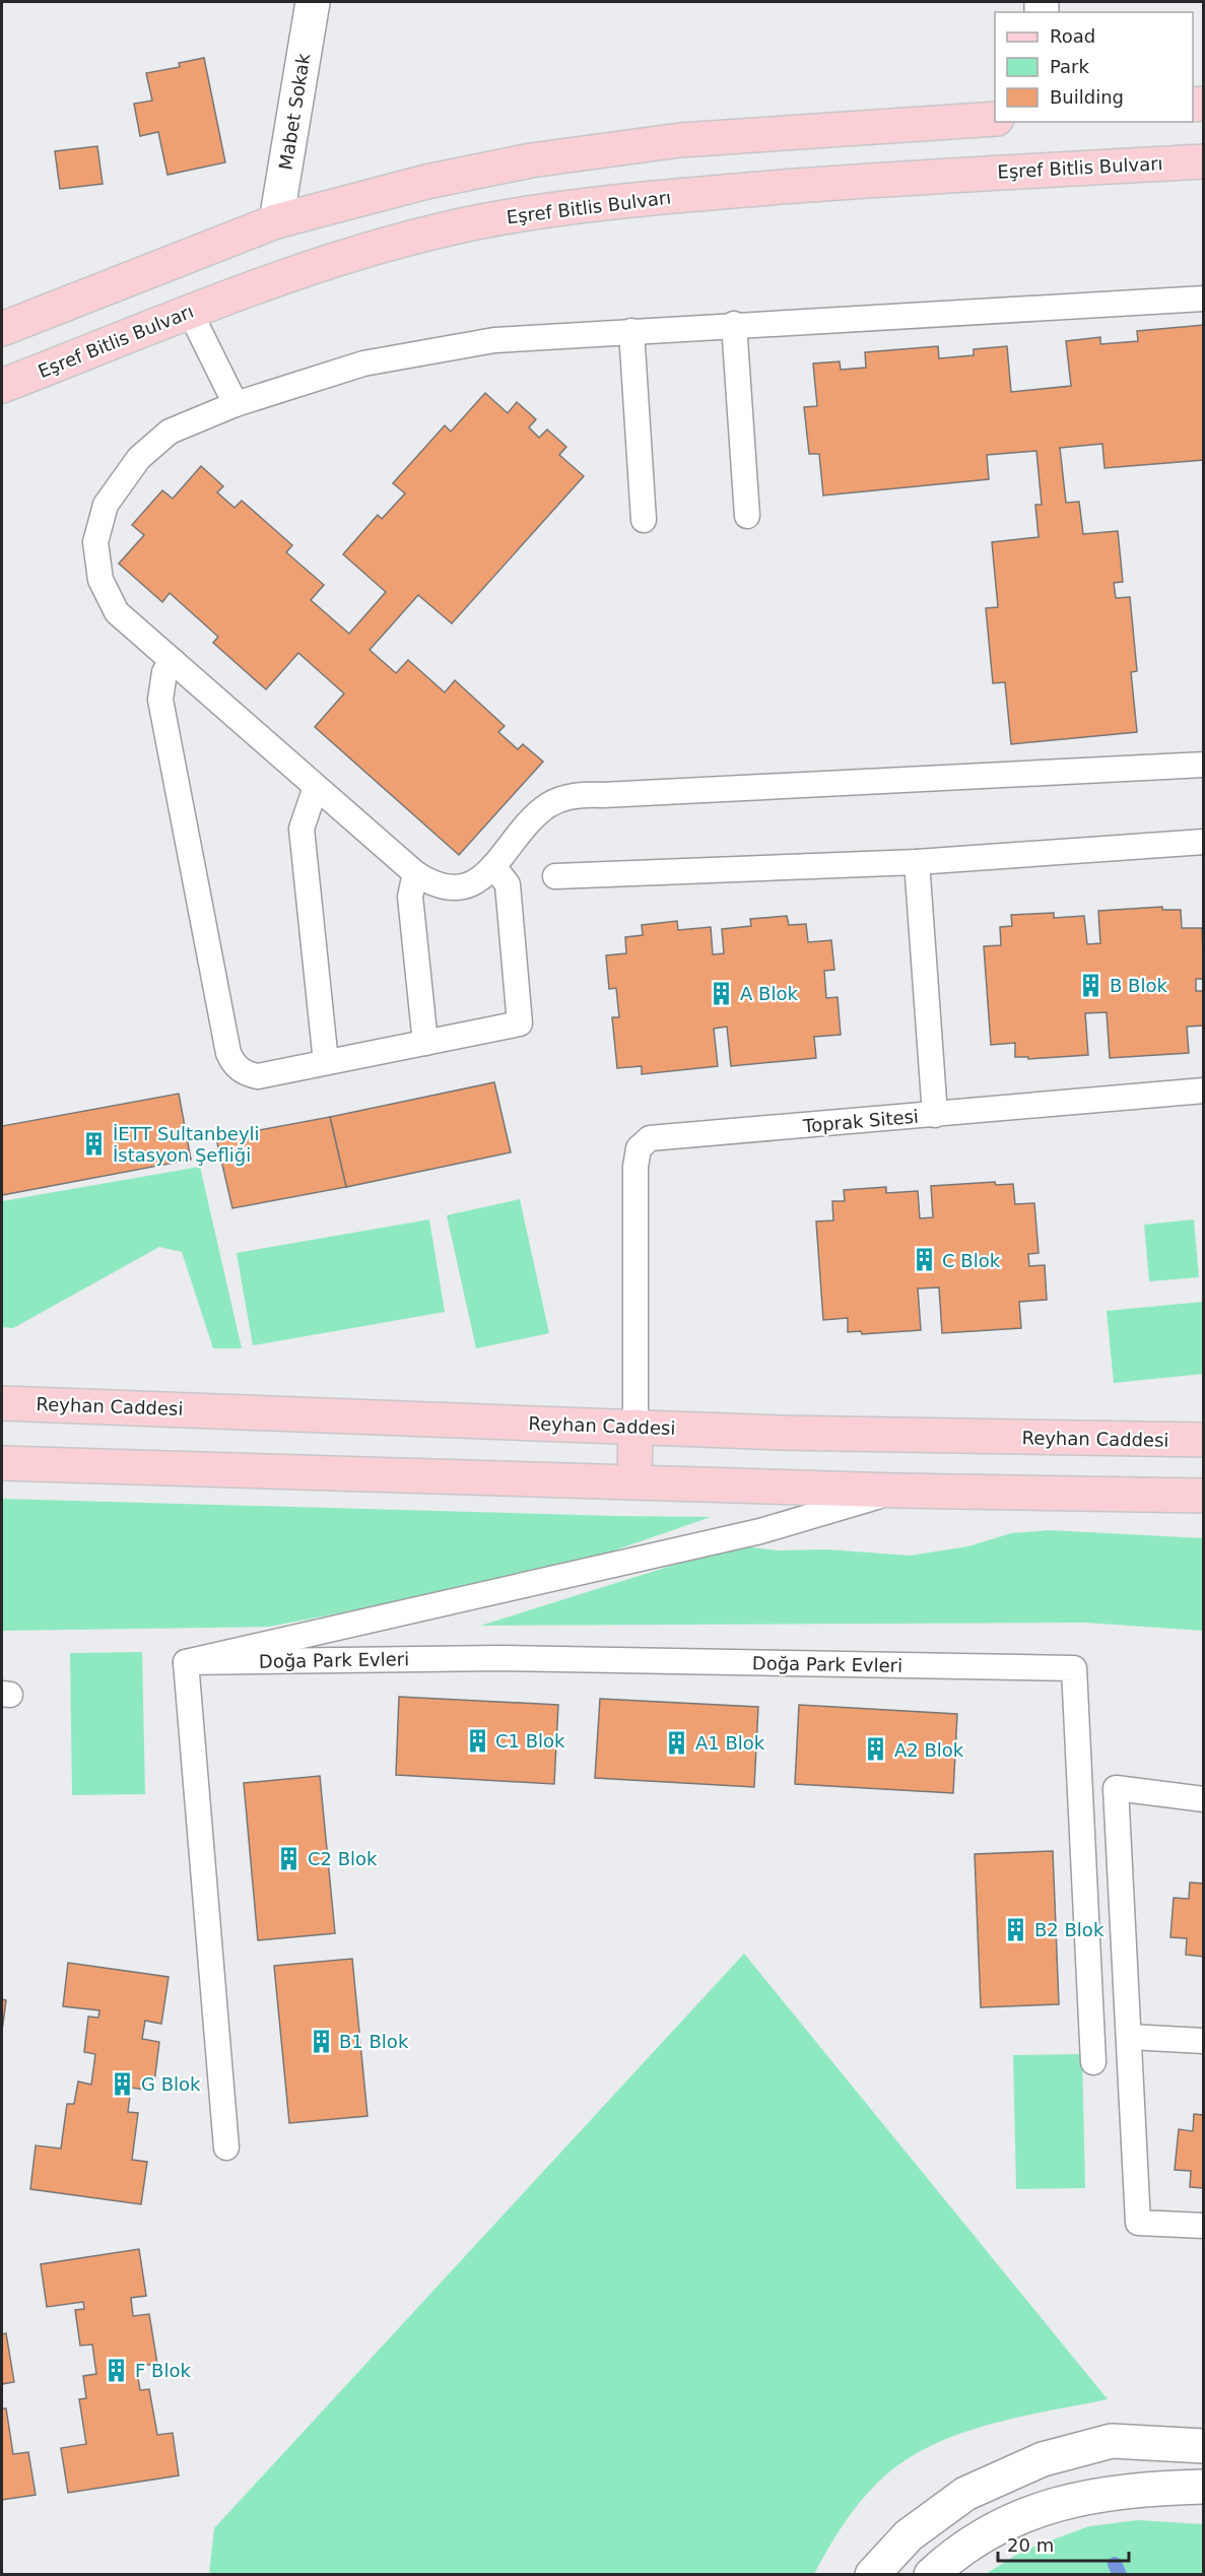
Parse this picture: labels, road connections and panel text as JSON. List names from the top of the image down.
{
  "streets": {
    "main road": ["Eşref Bitlis Bulvarı", "Reyhan Caddesi"],
    "street": ["Mabet Sokak"],
    "lane": ["Toprak Sitesi", "Doğa Park Evleri"]
  },
  "crossings": [
    ["Toprak Sitesi", "Reyhan Caddesi"]
  ],
  "places": {
    "building": [
      "B Blok",
      "A Blok",
      "İETT Sultanbeyli İstasyon Şefliği",
      "C Blok",
      "C1 Blok",
      "A1 Blok",
      "A2 Blok",
      "C2 Blok",
      "B2 Blok",
      "B1 Blok",
      "G Blok",
      "F Blok"
    ]
  },
  "legend": ["Road", "Park", "Building"],
  "scale_bar": "20 m"
}
